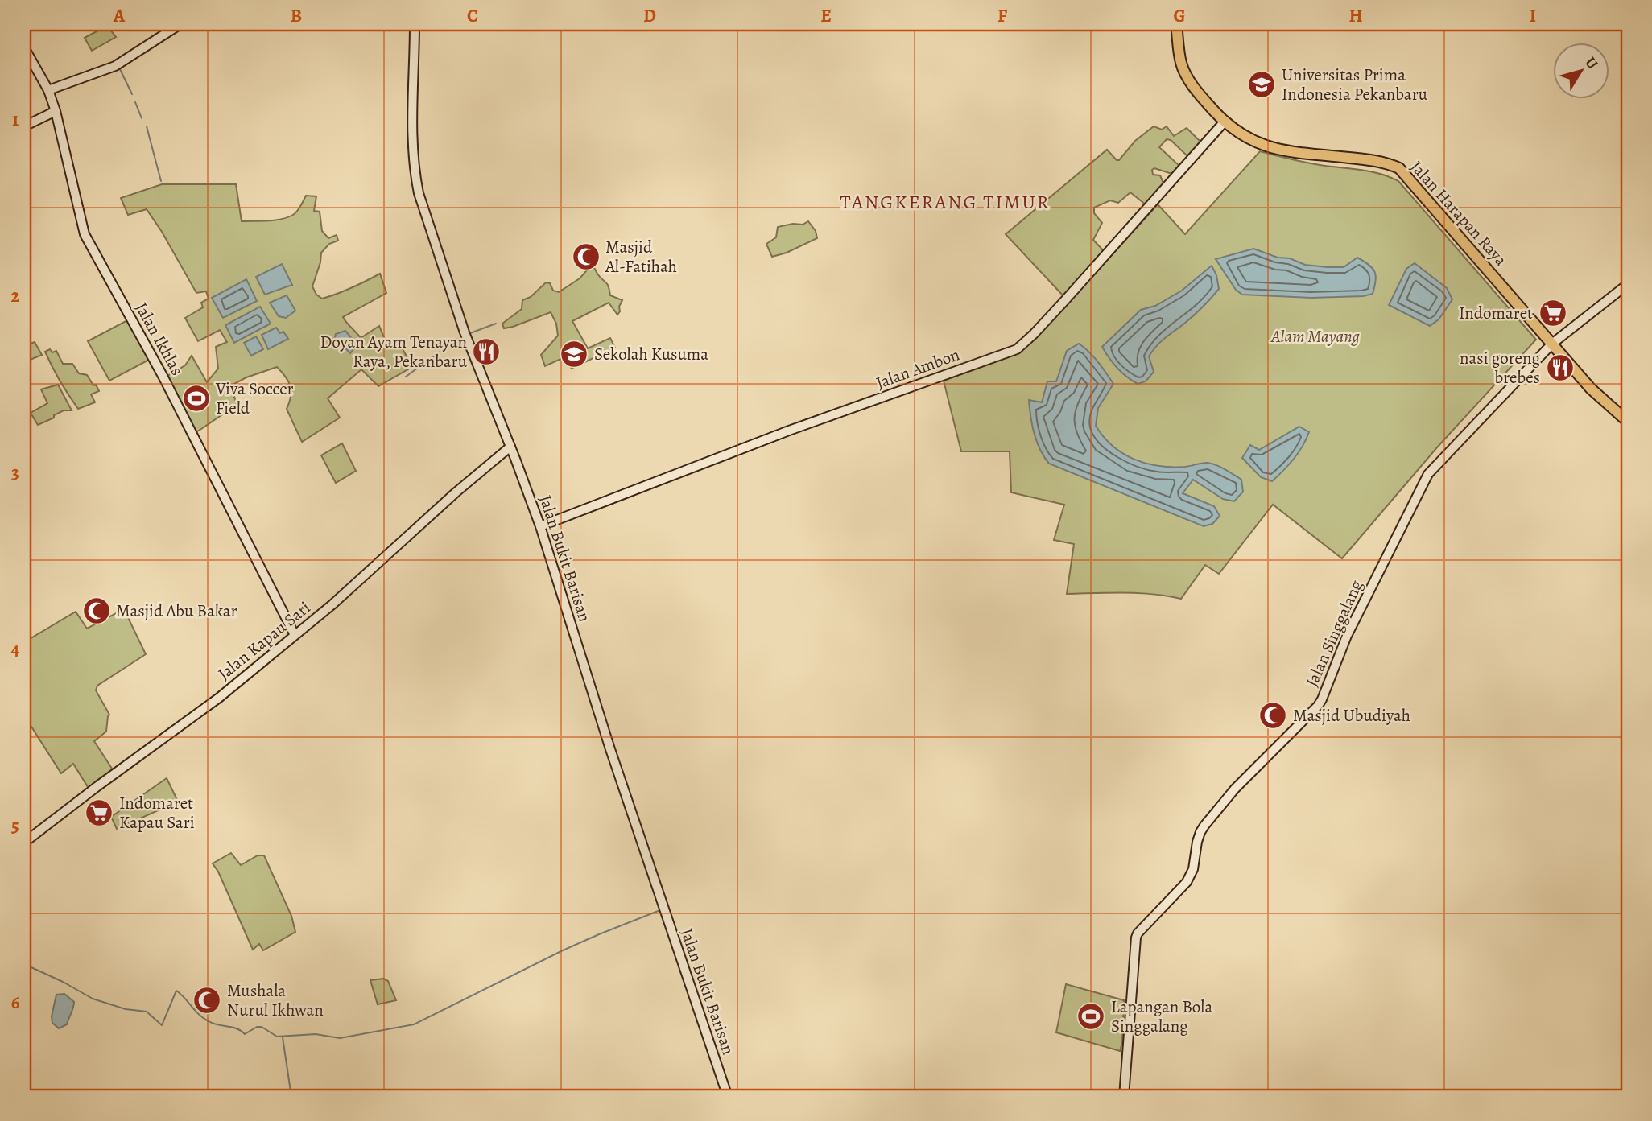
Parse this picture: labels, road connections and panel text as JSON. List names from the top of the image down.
{
  "streets": {
    "main road": [
      "Jalan Harapan Raya",
      "Jalan Ikhlas",
      "Jalan Ambon",
      "Jalan Bukit Barisan",
      "Jalan Singgalang",
      "Jalan Kapau Sari"
    ]
  },
  "crossings": [
    ["Jalan Harapan Raya", "Jalan Ambon"],
    ["Jalan Harapan Raya", "Jalan Singgalang"],
    ["Jalan Ikhlas", "Jalan Kapau Sari"],
    ["Jalan Ambon", "Jalan Bukit Barisan"],
    ["Jalan Bukit Barisan", "Jalan Kapau Sari"]
  ],
  "districts": ["TANGKERANG TIMUR"],
  "parks": ["Alam Mayang"],
  "places": {
    "school or university": ["Universitas Prima Indonesia Pekanbaru", "Sekolah Kusuma"],
    "mosque": [
      "Masjid Al-Fatihah",
      "Masjid Abu Bakar",
      "Masjid Ubudiyah",
      "Mushala Nurul Ikhwan"
    ],
    "supermarket": ["Indomaret", "Indomaret Kapau Sari"],
    "restaurant": ["Doyan Ayam Tenayan Raya, Pekanbaru", "nasi goreng brebes"],
    "sports": ["Viva Soccer Field", "Lapangan Bola Singgalang"]
  },
  "north": "top right",
  "grid": {
    "columns": [
      "A",
      "B",
      "C",
      "D",
      "E",
      "F",
      "G",
      "H",
      "I"
    ],
    "rows": [
      "1",
      "2",
      "3",
      "4",
      "5",
      "6"
    ]
  }
}
